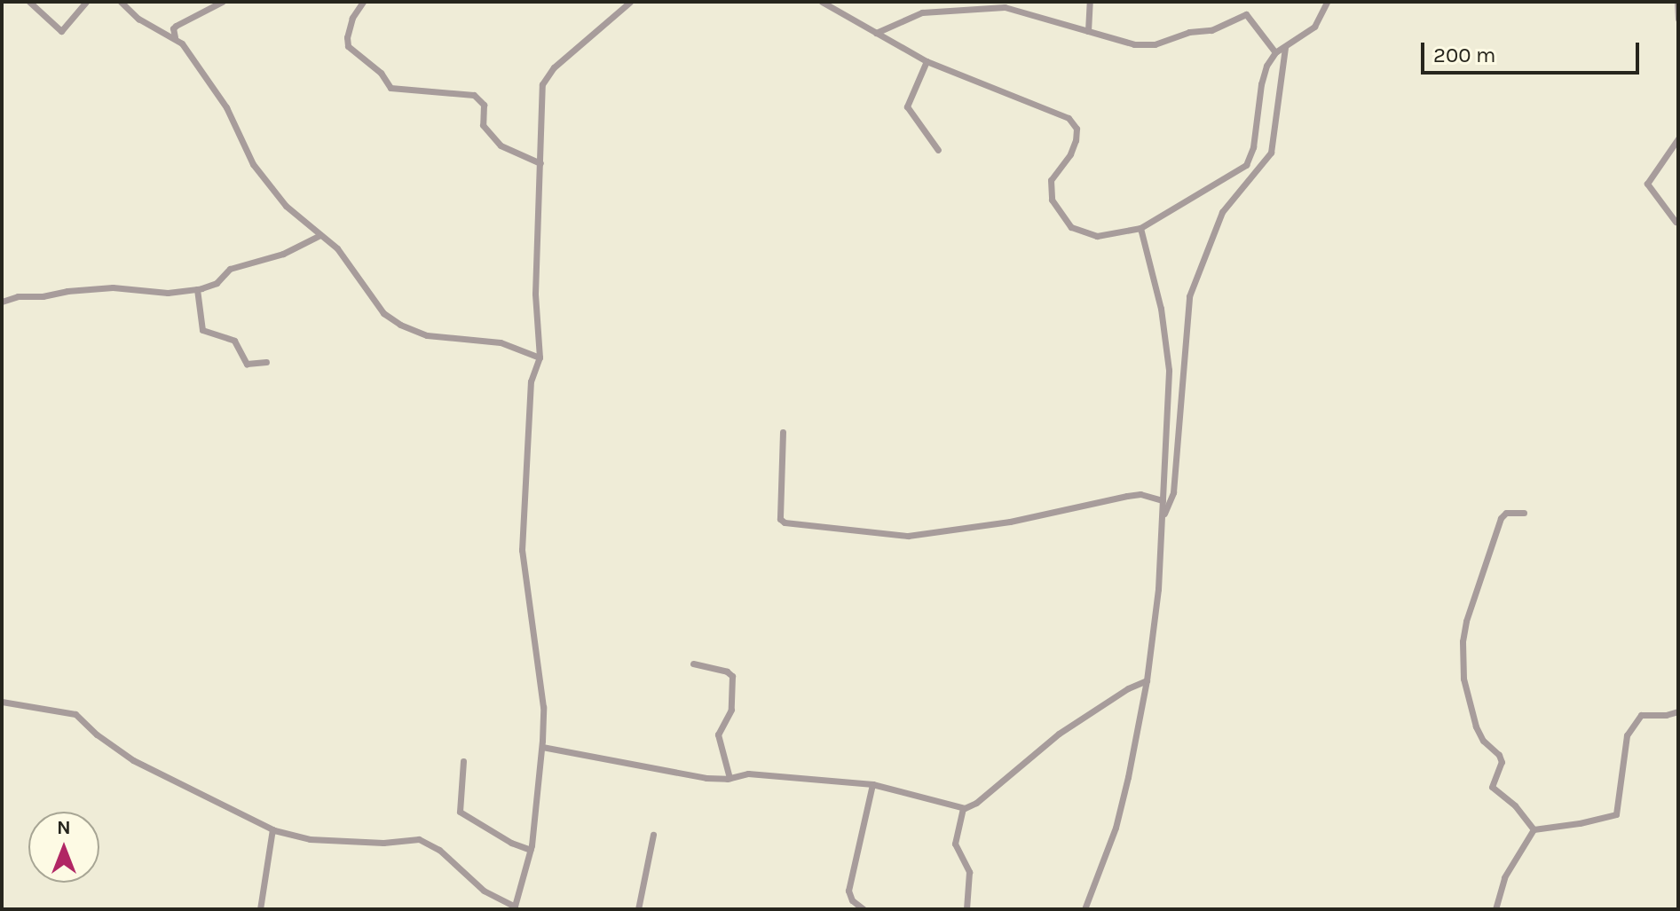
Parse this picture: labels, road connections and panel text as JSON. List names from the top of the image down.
{
  "scale_bar": "200 m",
  "north": "top"
}
